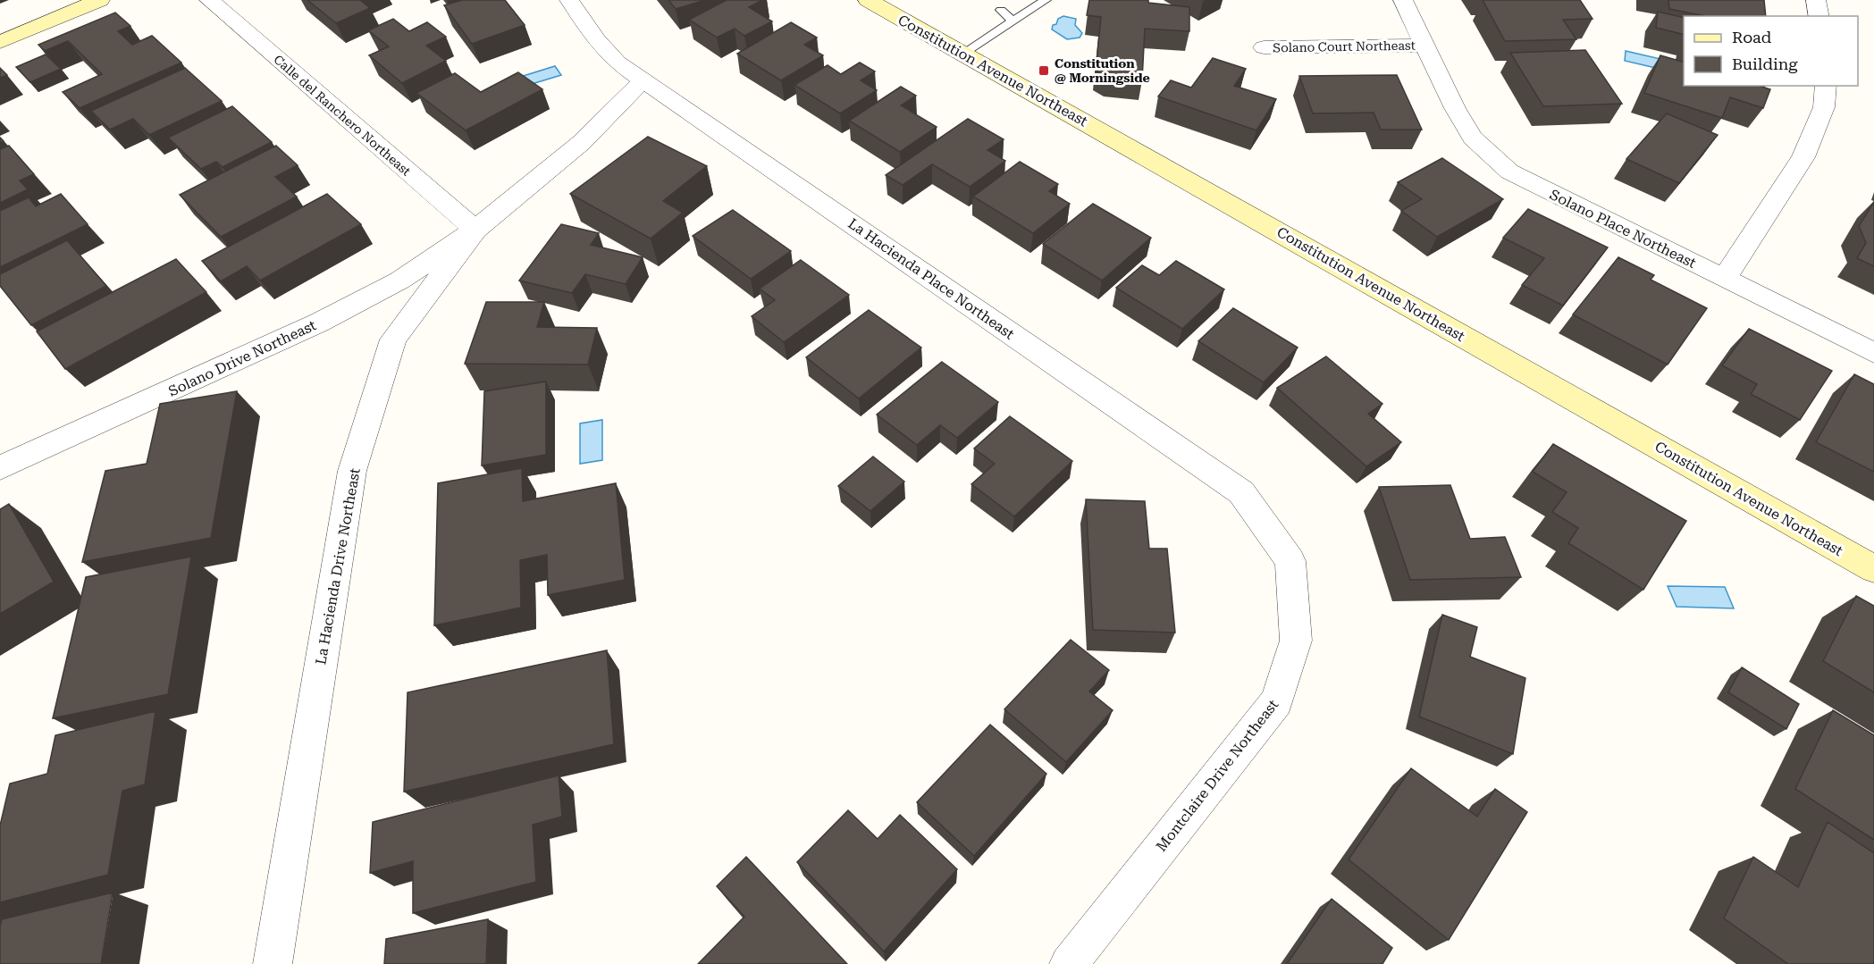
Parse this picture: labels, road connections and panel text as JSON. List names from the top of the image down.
{
  "streets": {
    "street": [
      "Solano Court Northeast",
      "Constitution Avenue Northeast",
      "Calle del Ranchero Northeast",
      "Solano Place Northeast",
      "La Hacienda Place Northeast",
      "Solano Drive Northeast",
      "La Hacienda Drive Northeast",
      "Montclaire Drive Northeast"
    ]
  },
  "crossings": [
    ["Solano Court Northeast", "Solano Place Northeast"],
    ["Calle del Ranchero Northeast", "Solano Drive Northeast"],
    ["Calle del Ranchero Northeast", "La Hacienda Drive Northeast"],
    ["La Hacienda Place Northeast", "La Hacienda Drive Northeast"],
    ["La Hacienda Place Northeast", "Montclaire Drive Northeast"],
    ["Solano Drive Northeast", "La Hacienda Drive Northeast"]
  ],
  "places": {
    "transit": ["Constitution @ Morningside"]
  },
  "legend": ["Road", "Building"]
}
